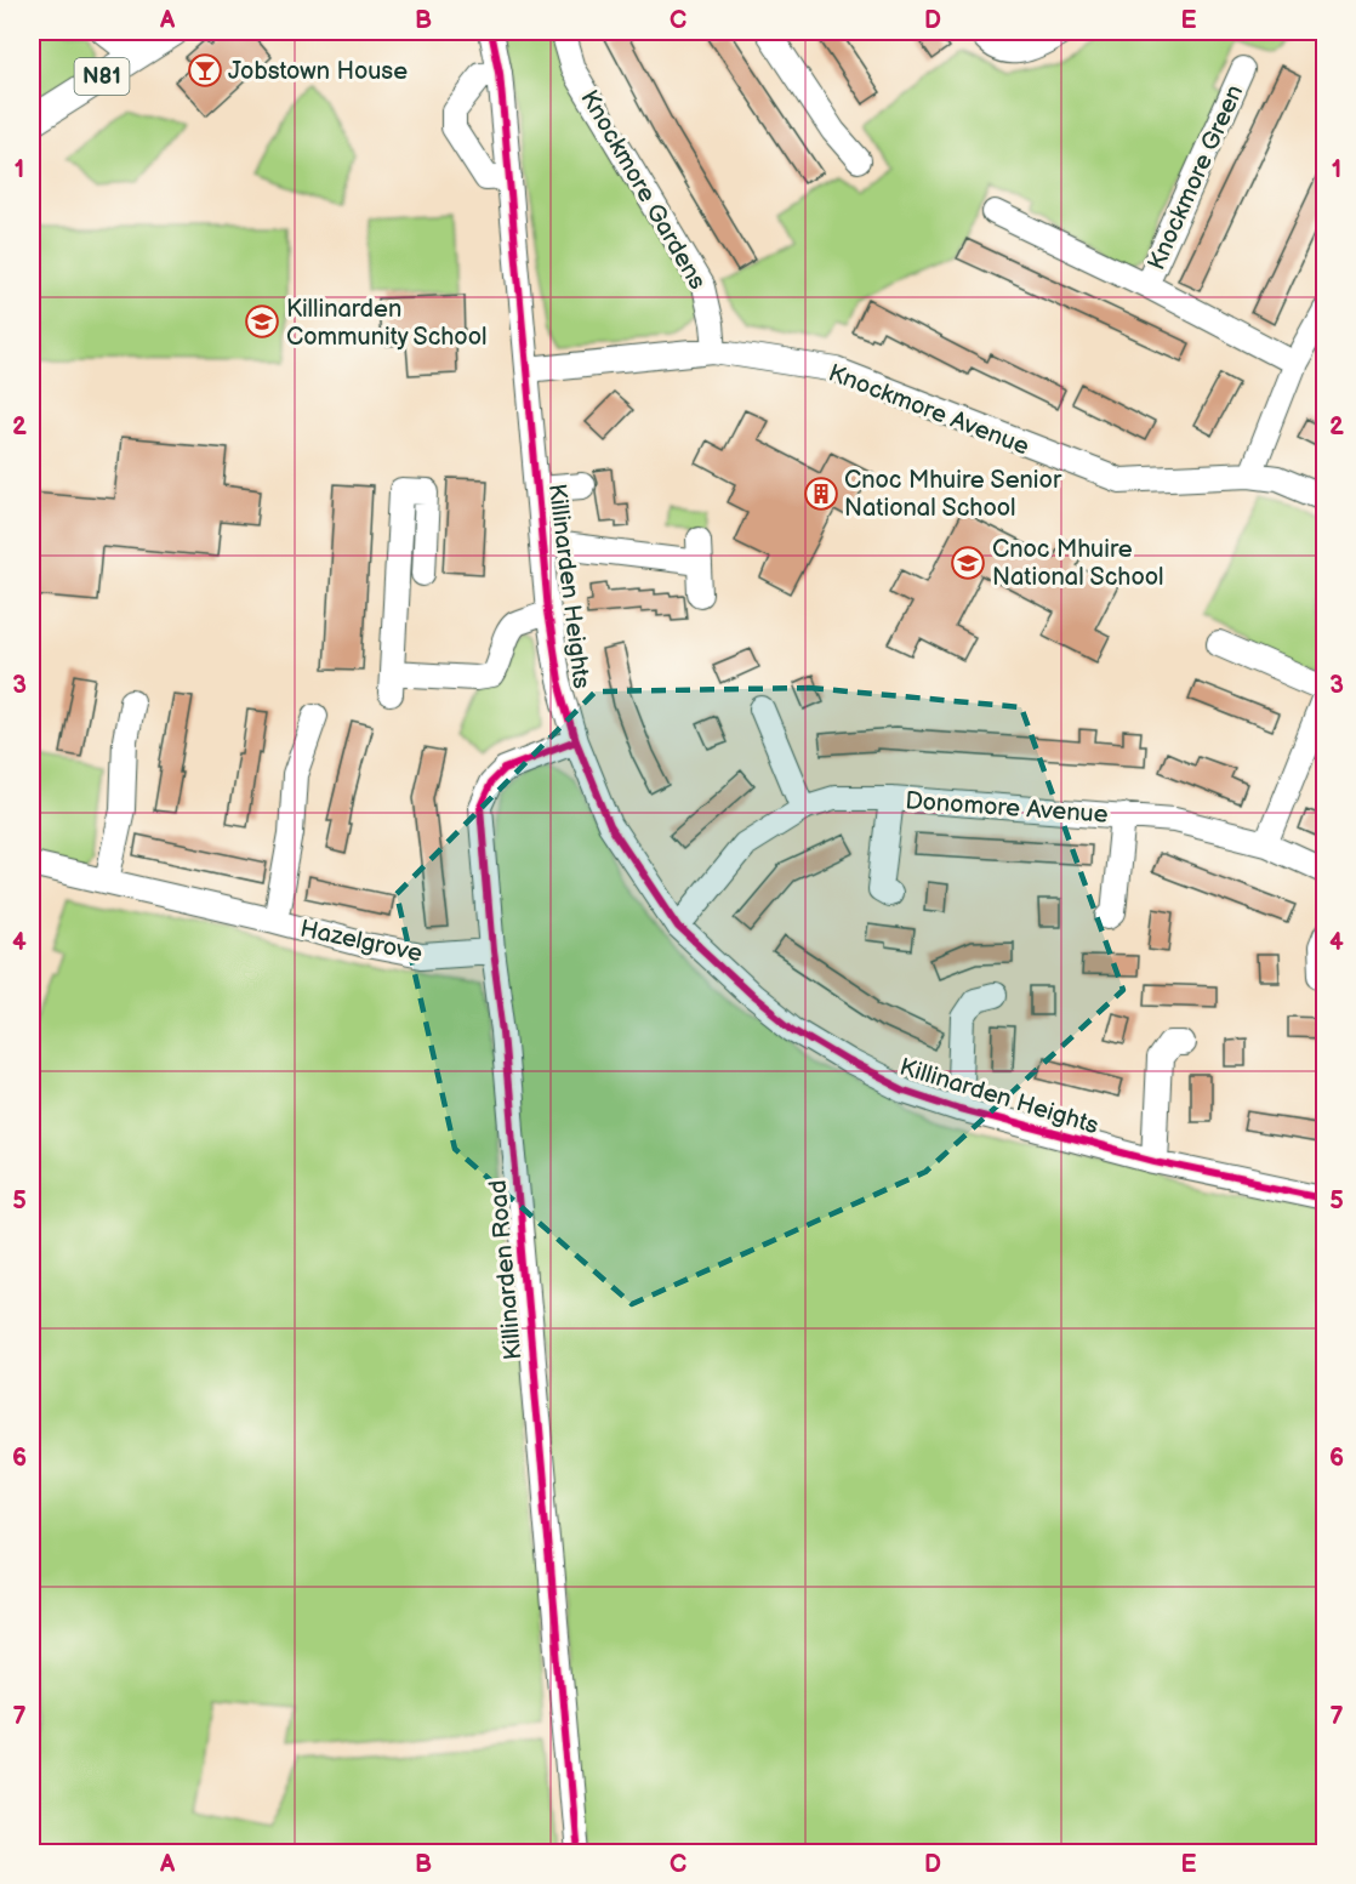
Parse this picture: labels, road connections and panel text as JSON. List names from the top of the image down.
{
  "streets": {
    "main road": ["N81"],
    "street": [
      "Knockmore Green",
      "Knockmore Gardens",
      "Knockmore Avenue",
      "Killinarden Heights",
      "Donomore Avenue",
      "Hazelgrove",
      "Killinarden Road"
    ]
  },
  "crossings": [
    ["Knockmore Gardens", "Knockmore Avenue"],
    ["Knockmore Avenue", "Killinarden Heights"],
    ["Killinarden Heights", "Donomore Avenue"],
    ["Killinarden Heights", "Killinarden Road"],
    ["Hazelgrove", "Killinarden Road"]
  ],
  "places": {
    "bar": ["Jobstown House"],
    "school or university": ["Killinarden Community School", "Cnoc Mhuire National School"],
    "building": ["Cnoc Mhuire Senior National School"]
  },
  "grid": {
    "columns": [
      "A",
      "B",
      "C",
      "D",
      "E"
    ],
    "rows": [
      "1",
      "2",
      "3",
      "4",
      "5",
      "6",
      "7"
    ]
  }
}
